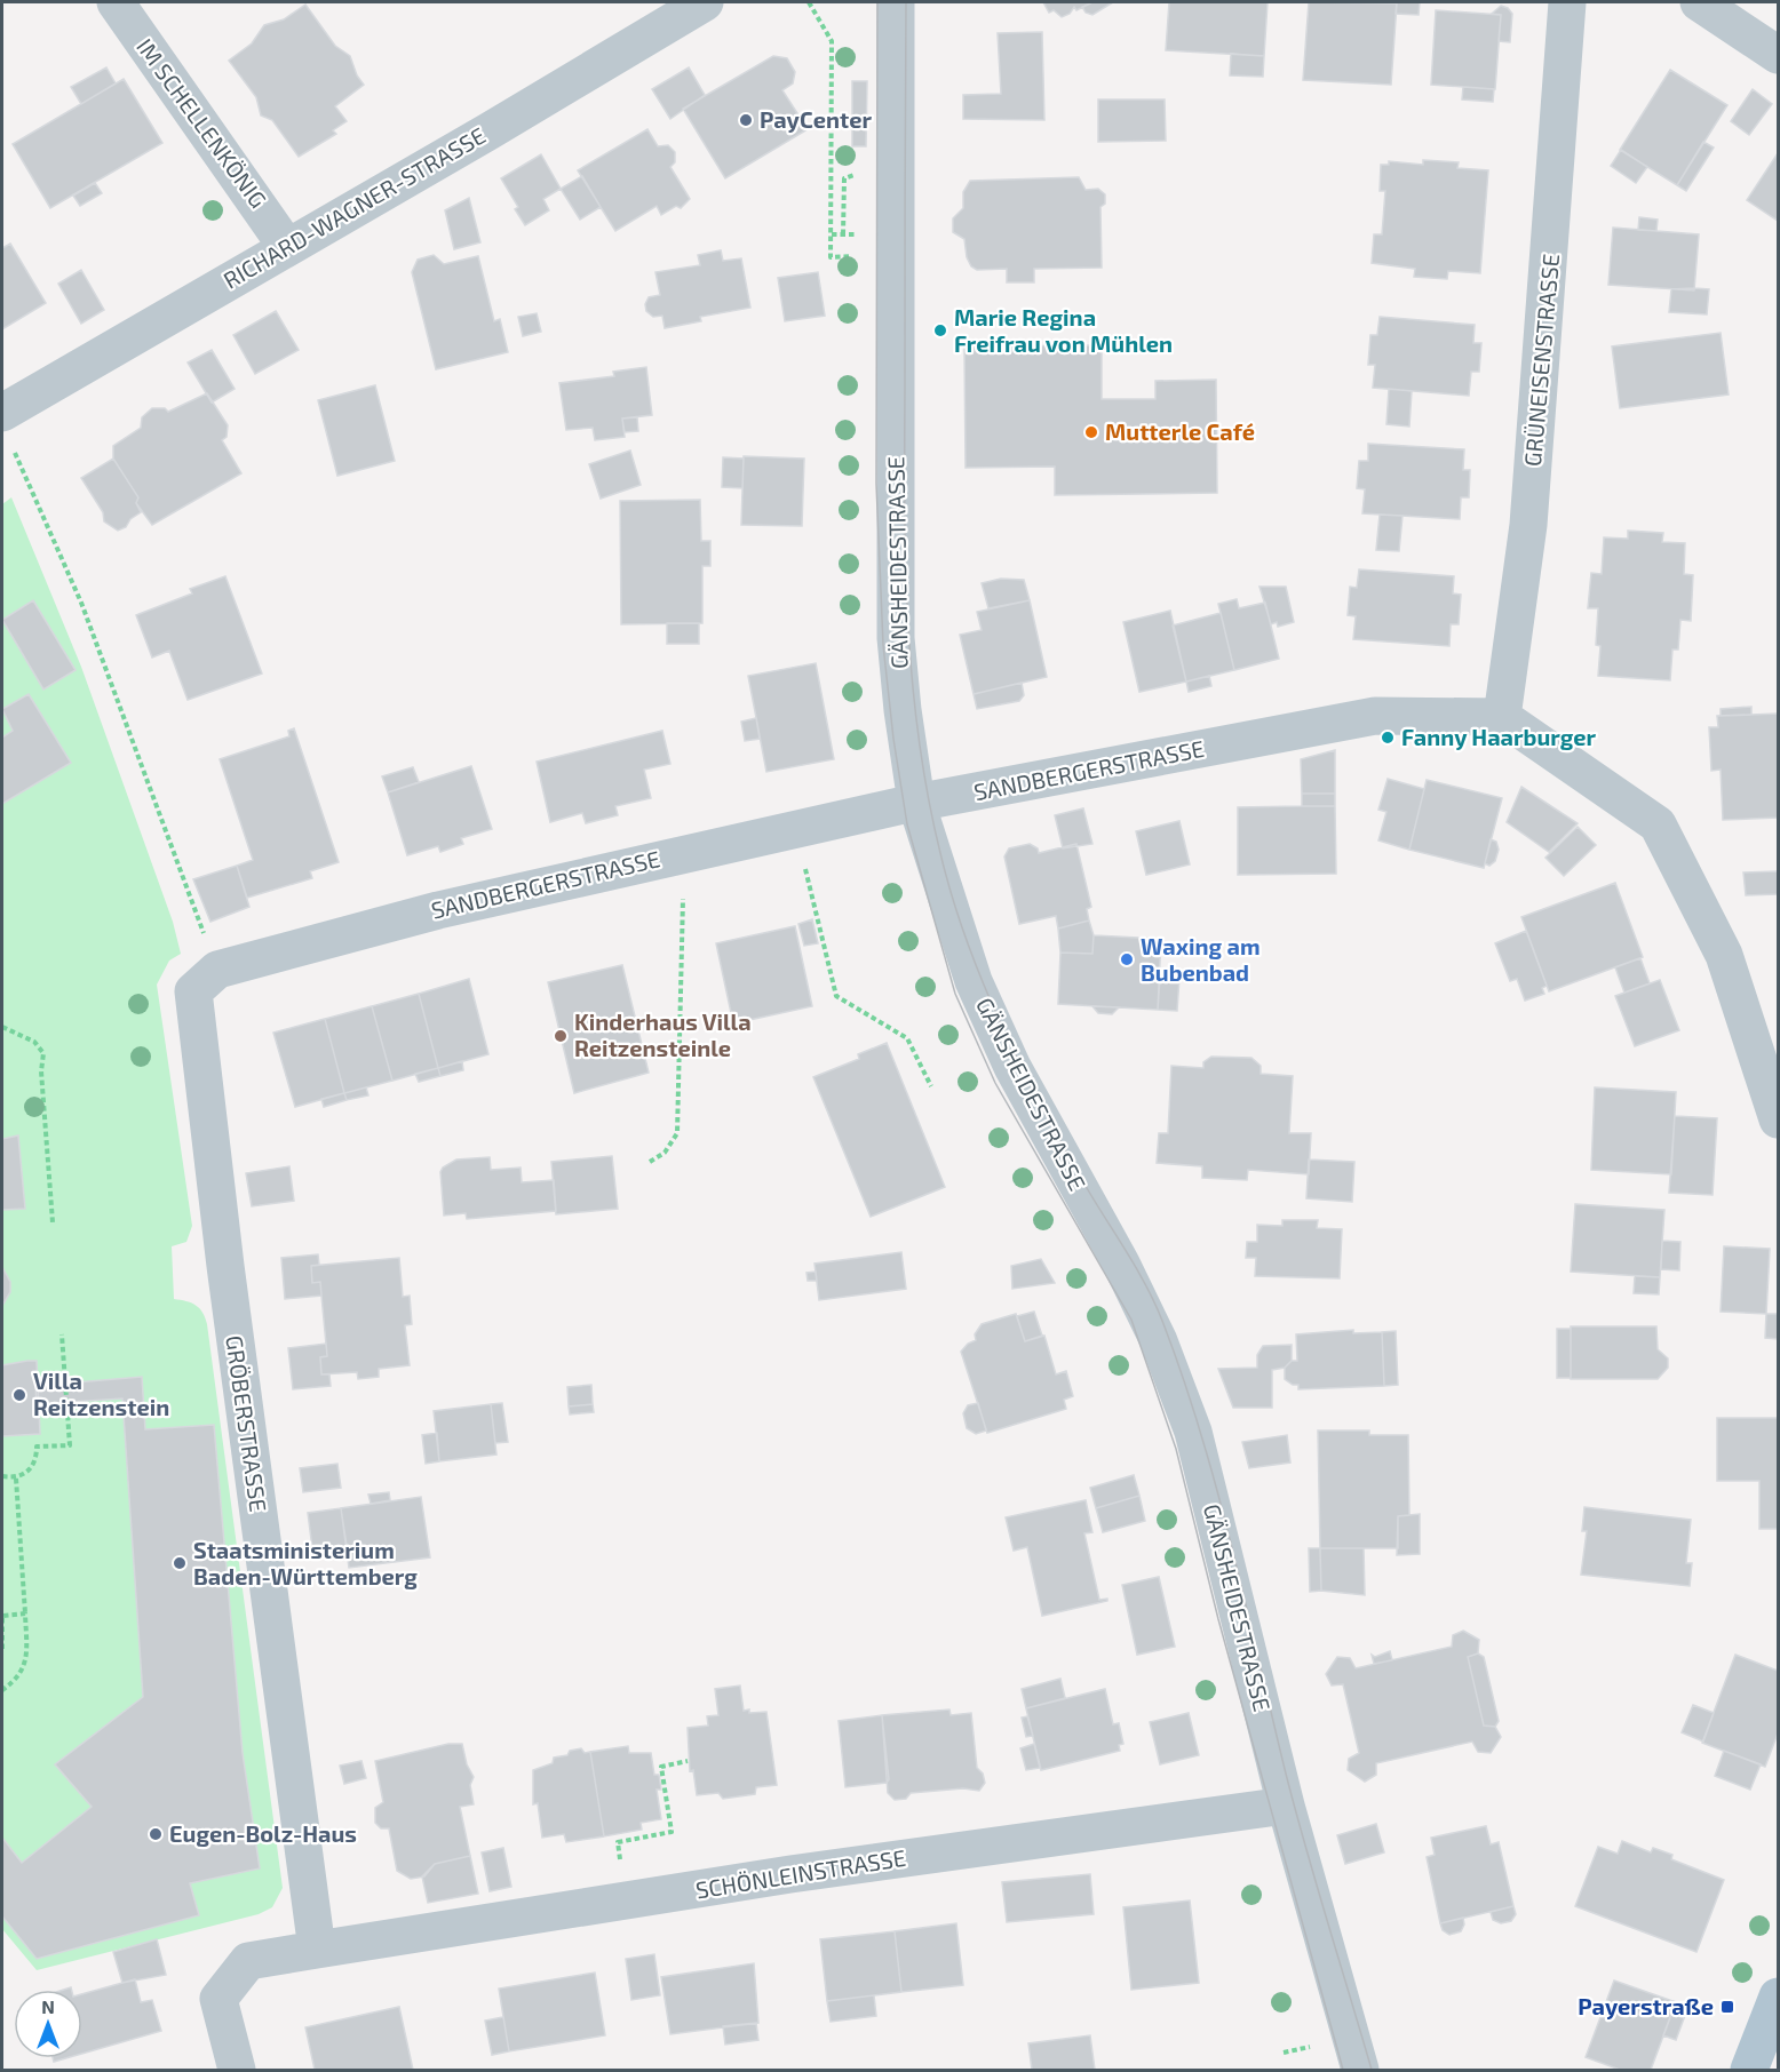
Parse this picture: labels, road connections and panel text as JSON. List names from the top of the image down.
{
  "streets": {
    "street": [
      "IM SCHELLENKÖNIG",
      "RICHARD-WAGNER-STRASSE",
      "GRÜNEISENSTRASSE",
      "GÄNSHEIDESTRASSE",
      "SANDBERGERSTRASSE",
      "GRÖBERSTRASSE",
      "SCHÖNLEINSTRASSE"
    ]
  },
  "crossings": [
    ["IM SCHELLENKÖNIG", "RICHARD-WAGNER-STRASSE"],
    ["GRÜNEISENSTRASSE", "SANDBERGERSTRASSE"],
    ["GÄNSHEIDESTRASSE", "SANDBERGERSTRASSE"],
    ["GÄNSHEIDESTRASSE", "SCHÖNLEINSTRASSE"],
    ["SANDBERGERSTRASSE", "GRÖBERSTRASSE"],
    ["GRÖBERSTRASSE", "SCHÖNLEINSTRASSE"]
  ],
  "places": {
    "other": [
      "PayCenter",
      "Marie Regina Freifrau von Mühlen",
      "Mutterle Café",
      "Fanny Haarburger",
      "Waxing am Bubenbad",
      "Kinderhaus Villa Reitzensteinle",
      "Villa Reitzenstein",
      "Staatsministerium Baden-Württemberg",
      "Eugen-Bolz-Haus"
    ],
    "transit": ["Payerstraße"]
  },
  "north": "top"
}
